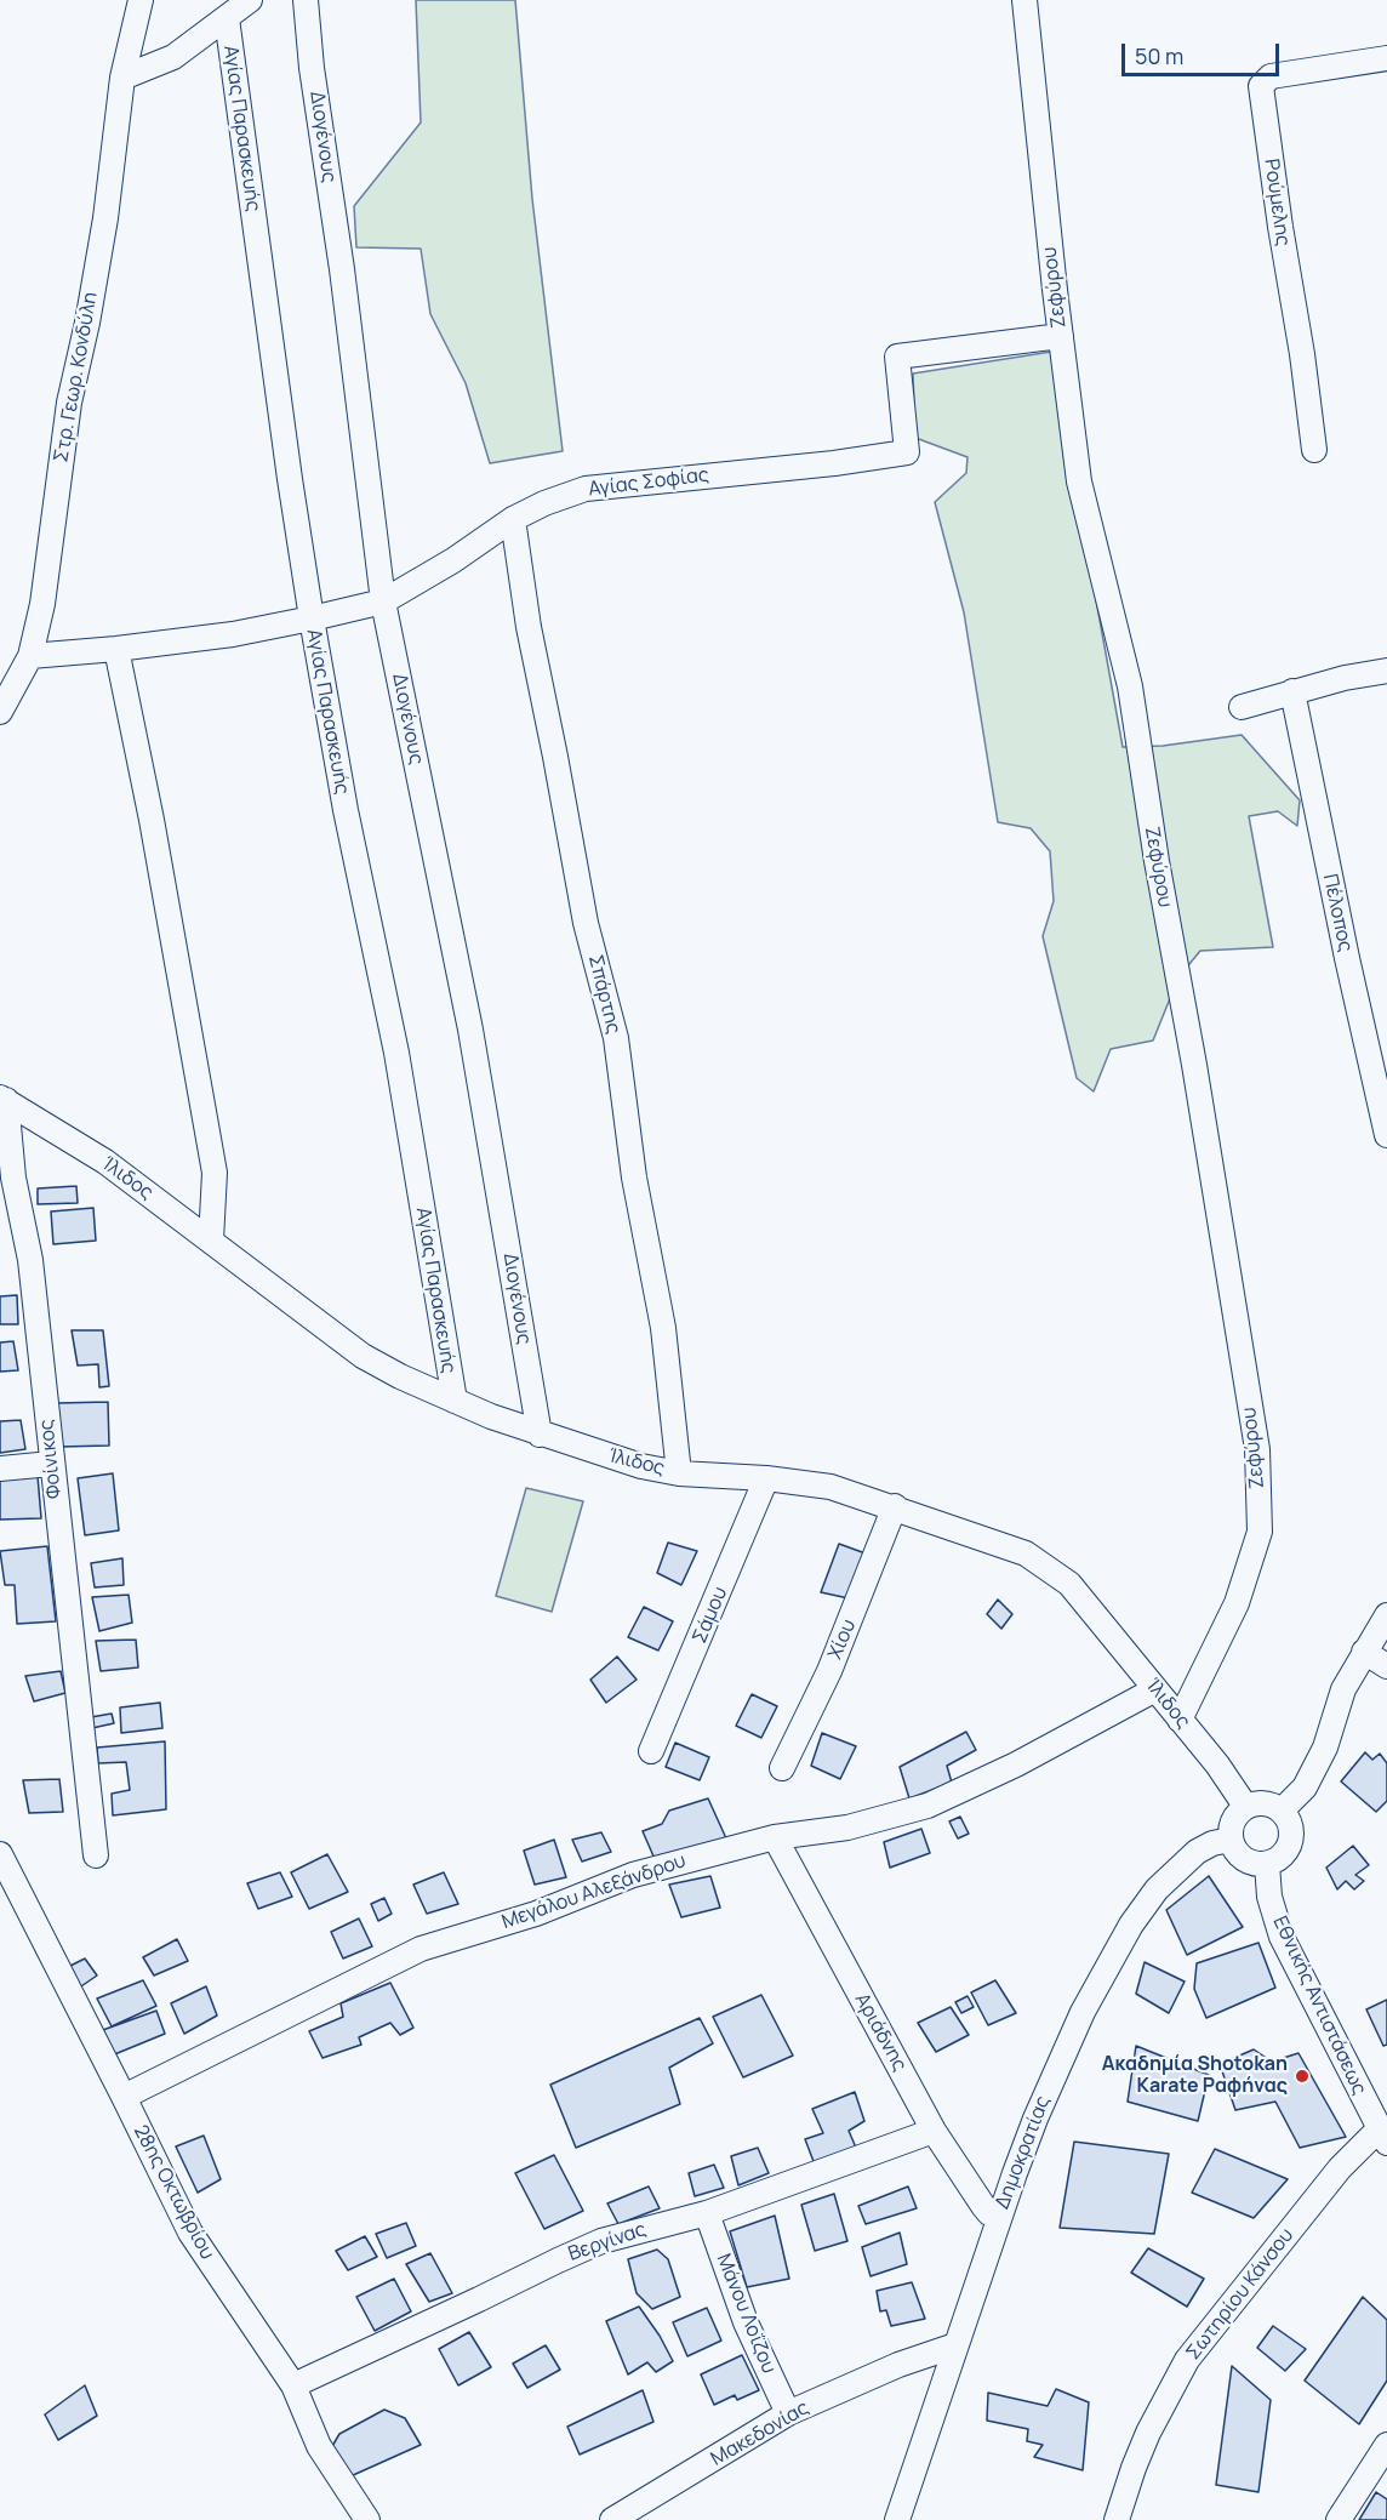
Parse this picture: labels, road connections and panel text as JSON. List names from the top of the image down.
{
  "streets": {
    "street": [
      "Αγίας Παρασκευής",
      "Διογένους",
      "Ρούμελης",
      "Ζεφύρου",
      "Στρ. Γεωρ. Κονδύλη",
      "Αγίας Σοφίας",
      "Πέλοπος",
      "Σπάρτης",
      "Ίλιδος",
      "Φοίνικος",
      "Σάμου",
      "Χίου",
      "Μεγάλου Αλεξάνδρου",
      "Εθνικής Αντιστάσεως",
      "Αριάδνης",
      "Δημοκρατίας",
      "28ης Οκτωβρίου",
      "Βεργίνας",
      "Σωτηρίου Κάνσου",
      "Μάνου Λοΐζου",
      "Μακεδονίας"
    ]
  },
  "crossings": [
    ["Αγίας Παρασκευής", "Αγίας Σοφίας"],
    ["Αγίας Παρασκευής", "Ίλιδος"],
    ["Διογένους", "Αγίας Σοφίας"],
    ["Διογένους", "Ίλιδος"],
    ["Ζεφύρου", "Αγίας Σοφίας"],
    ["Ζεφύρου", "Ίλιδος"],
    ["Στρ. Γεωρ. Κονδύλη", "Αγίας Σοφίας"],
    ["Αγίας Σοφίας", "Σπάρτης"],
    ["Σπάρτης", "Ίλιδος"],
    ["Ίλιδος", "Φοίνικος"],
    ["Ίλιδος", "Σάμου"],
    ["Ίλιδος", "Χίου"],
    ["Ίλιδος", "Μεγάλου Αλεξάνδρου"],
    ["Ίλιδος", "Εθνικής Αντιστάσεως"],
    ["Ίλιδος", "Δημοκρατίας"],
    ["Μεγάλου Αλεξάνδρου", "Αριάδνης"],
    ["Μεγάλου Αλεξάνδρου", "28ης Οκτωβρίου"],
    ["Εθνικής Αντιστάσεως", "Δημοκρατίας"],
    ["Εθνικής Αντιστάσεως", "Σωτηρίου Κάνσου"],
    ["Αριάδνης", "Δημοκρατίας"],
    ["Αριάδνης", "Βεργίνας"],
    ["Δημοκρατίας", "Μακεδονίας"],
    ["28ης Οκτωβρίου", "Βεργίνας"],
    ["Βεργίνας", "Μάνου Λοΐζου"],
    ["Μάνου Λοΐζου", "Μακεδονίας"]
  ],
  "places": ["Ακαδημία Shotokan Karate Ραφήνας"],
  "scale_bar": "50 m"
}
